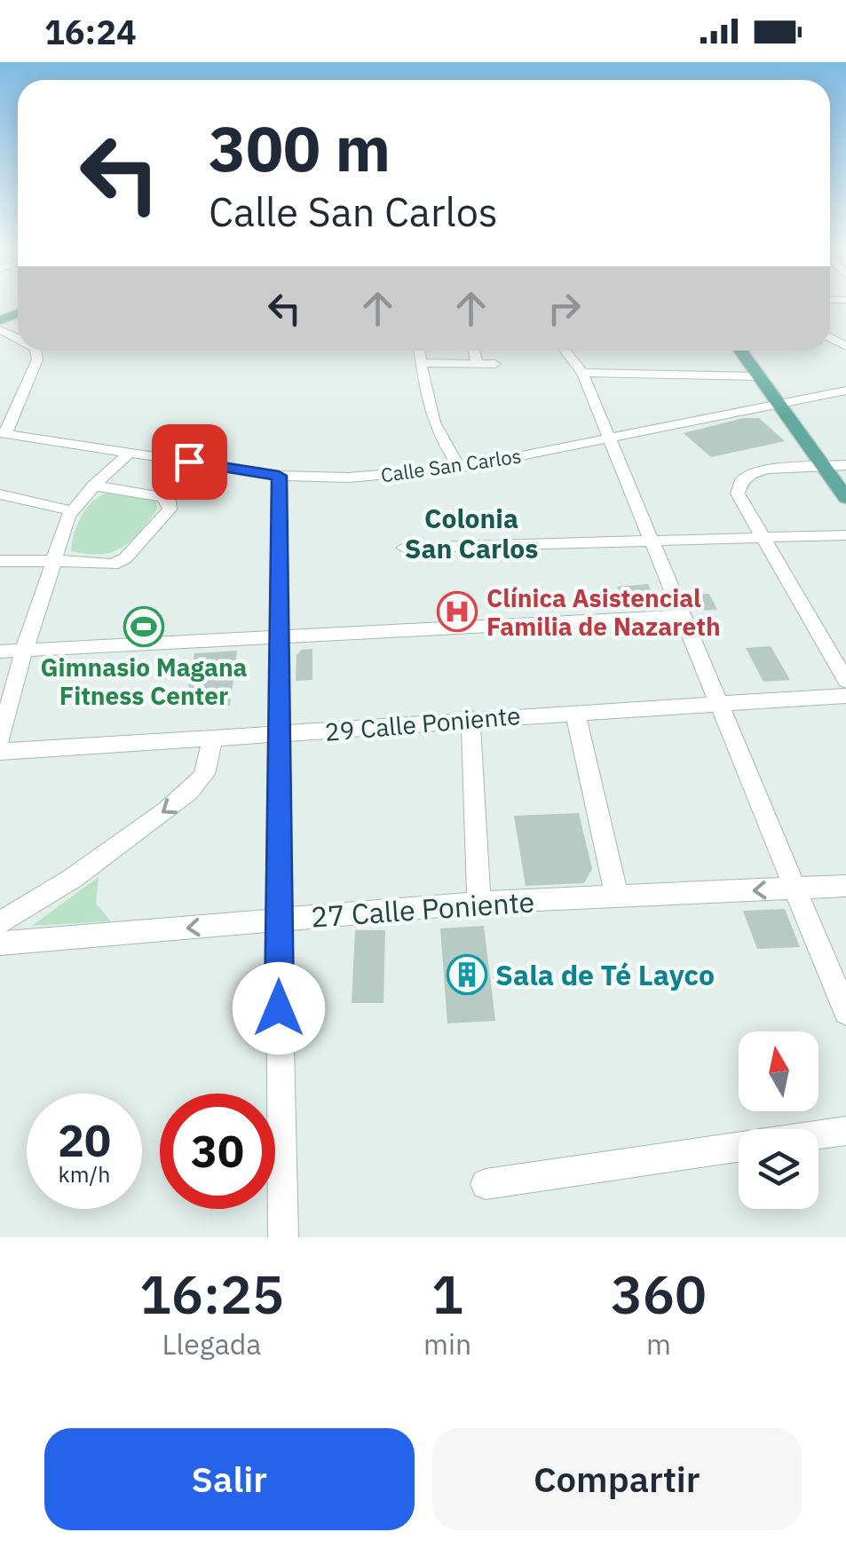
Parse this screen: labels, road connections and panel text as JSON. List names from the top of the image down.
{
  "streets": {
    "street": ["Calle San Carlos", "29 Calle Poniente", "27 Calle Poniente"]
  },
  "one_way": ["27 Calle Poniente"],
  "districts": ["Colonia San Carlos"],
  "places": {
    "hospital": ["Clínica Asistencial Familia de Nazareth"],
    "sports": ["Gimnasio Magana Fitness Center"],
    "building": ["Sala de Té Layco"]
  },
  "north": "top",
  "page": {
    "status": "16:24",
    "turn": ["300 m", "Calle San Carlos"],
    "speed": "20 km/h",
    "limit": "30",
    "eta": [
      "16:25",
      "Llegada",
      "1",
      "min",
      "360",
      "m"
    ],
    "buttons": ["Salir", "Compartir"]
  }
}
